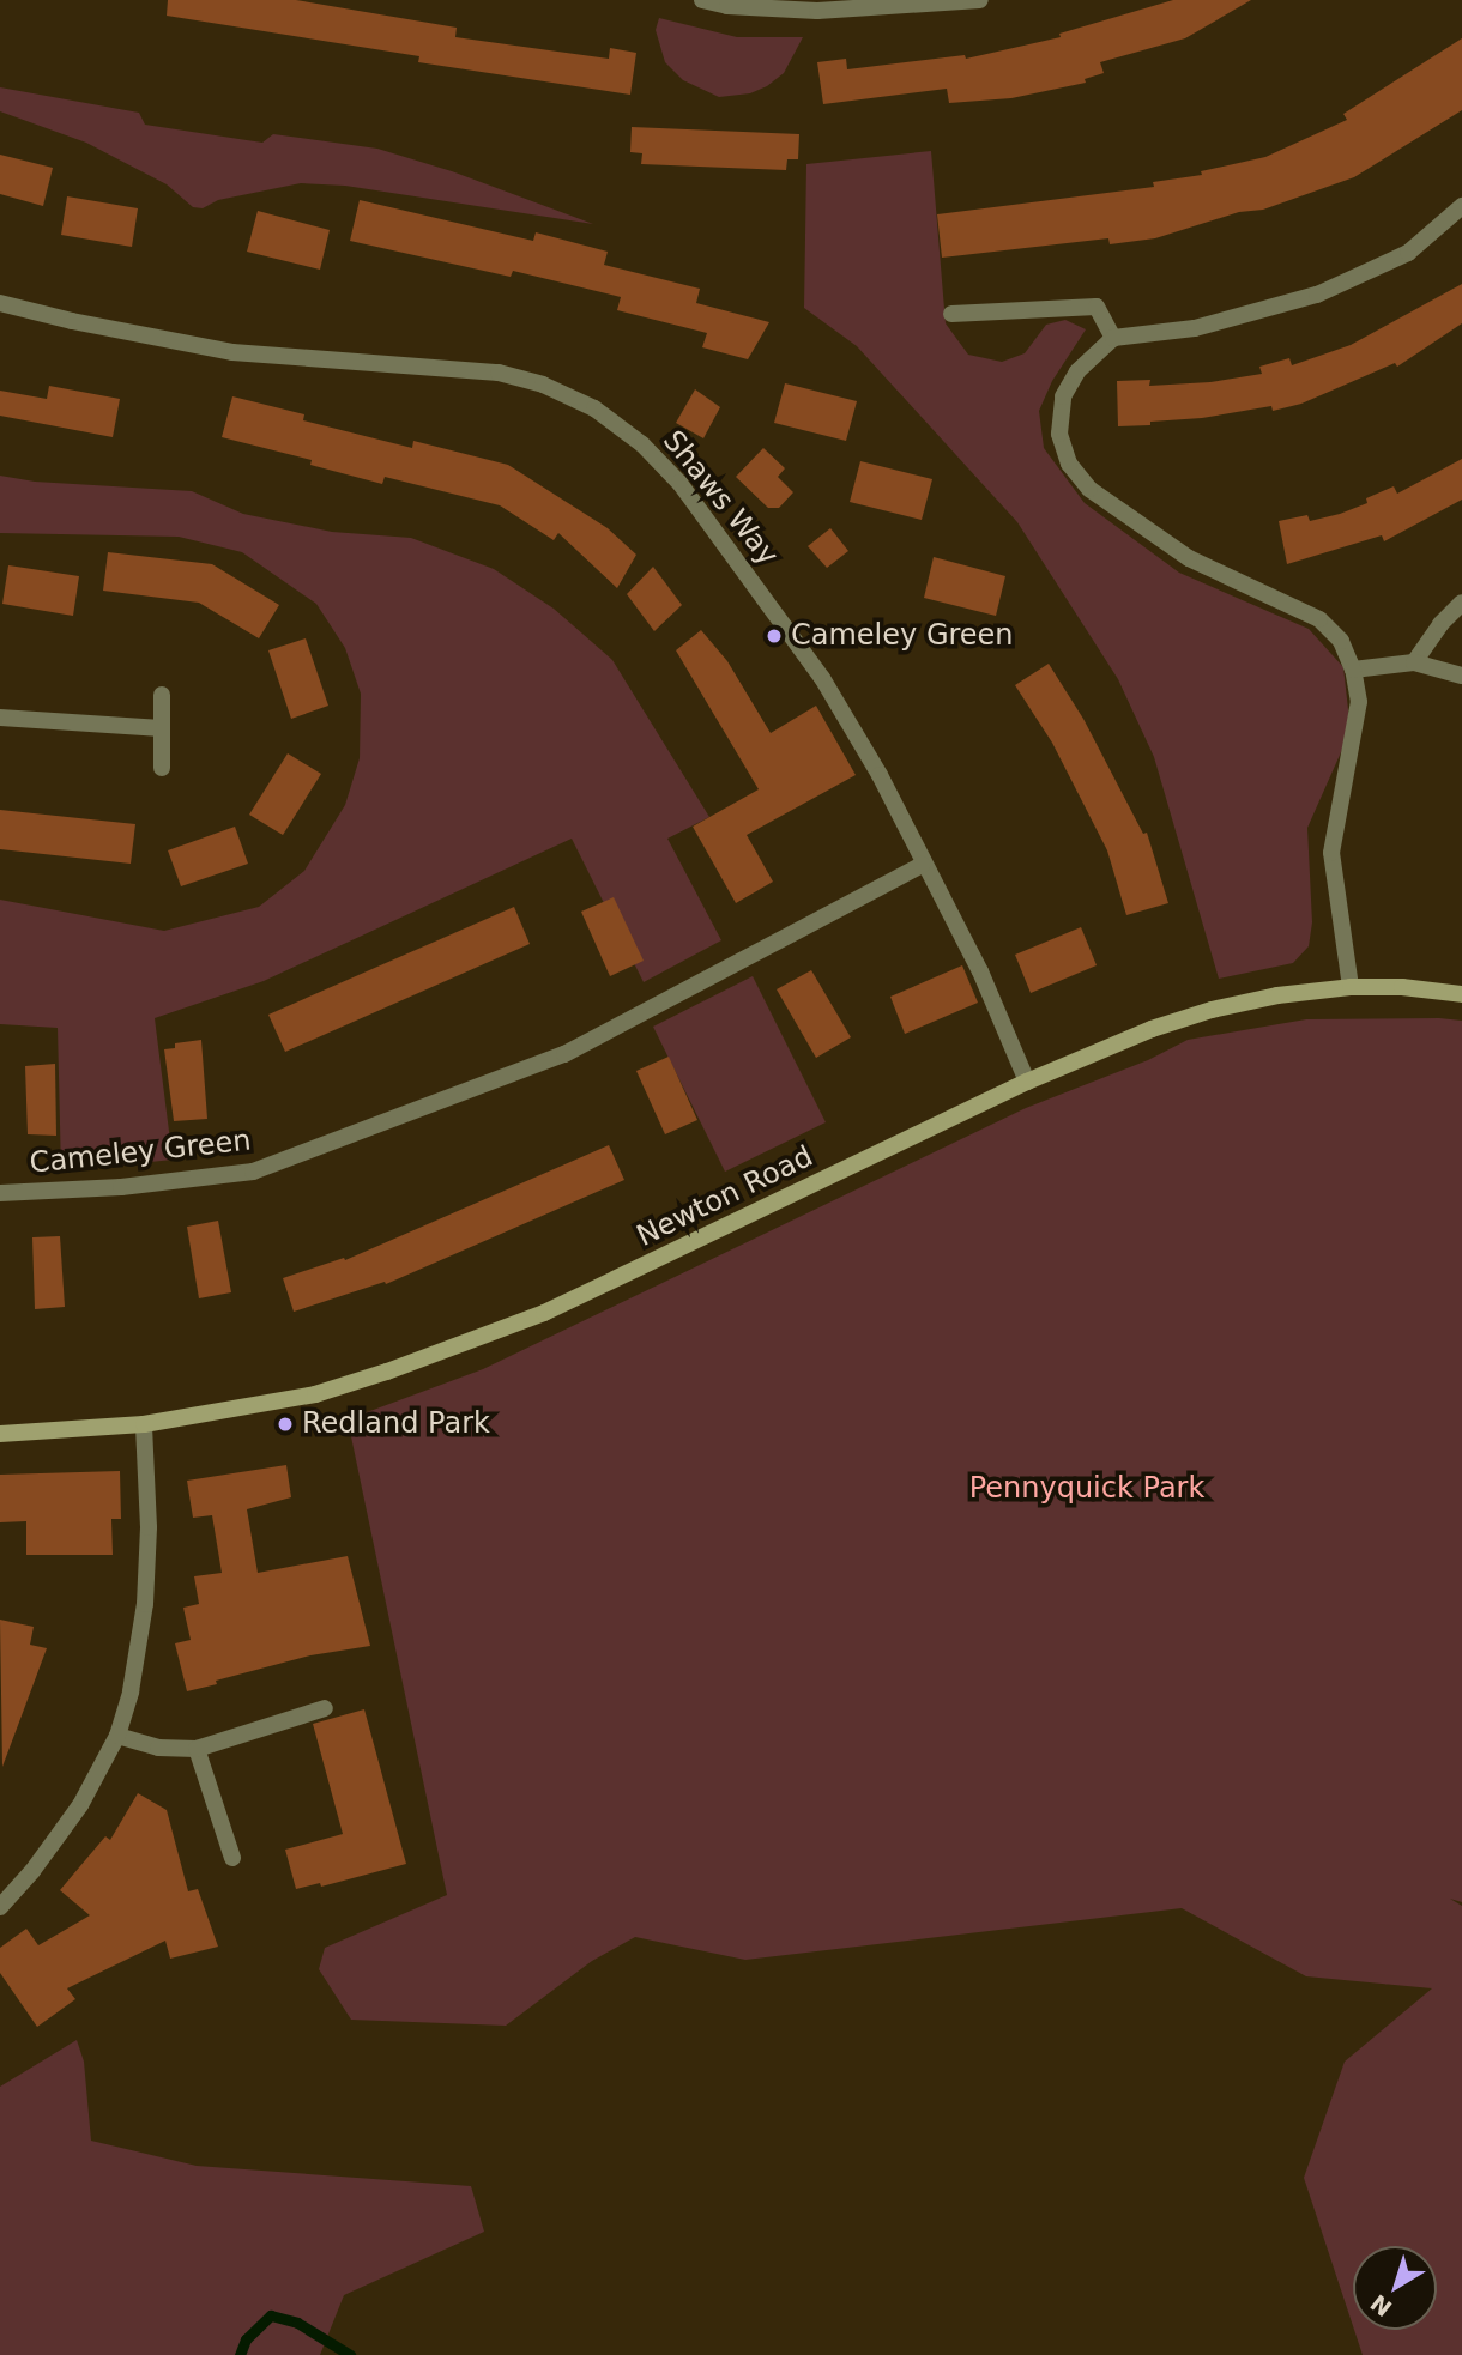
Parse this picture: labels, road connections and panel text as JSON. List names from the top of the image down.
{
  "streets": {
    "street": ["Shaws Way", "Cameley Green", "Newton Road"]
  },
  "crossings": [
    ["Shaws Way", "Cameley Green"],
    ["Shaws Way", "Newton Road"]
  ],
  "parks": ["Pennyquick Park"],
  "places": ["Cameley Green", "Redland Park"],
  "north": "bottom left"
}
